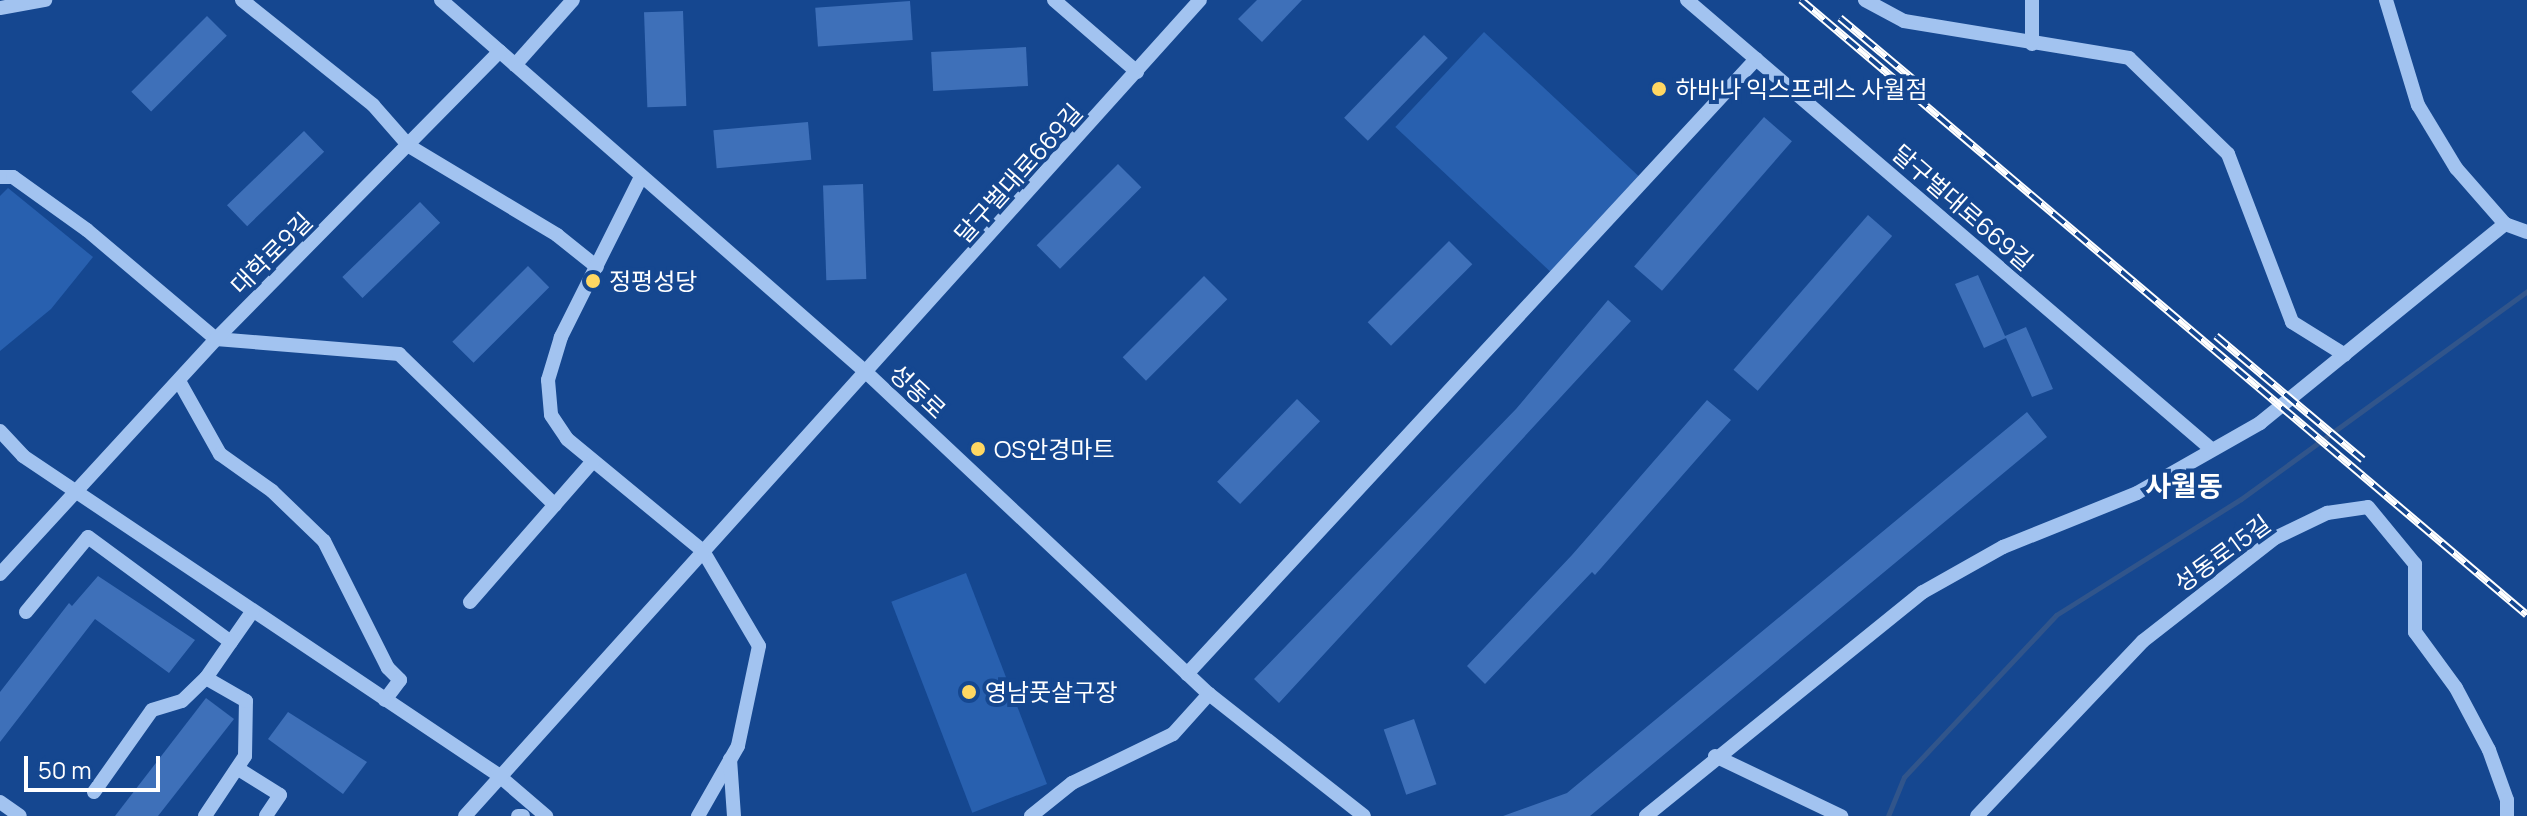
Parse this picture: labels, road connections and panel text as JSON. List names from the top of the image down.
{
  "streets": {
    "street": [
      "달구벌대로669길",
      "대학로9길",
      "성동로",
      "성동로15길"
    ]
  },
  "crossings": [
    ["달구벌대로669길", "성동로"],
    ["대학로9길", "성동로"]
  ],
  "districts": ["사월동"],
  "places": [
    "하바나 익스프레스 사월점",
    "정평성당",
    "OS안경마트",
    "영남풋살구장"
  ],
  "scale_bar": "50 m"
}
